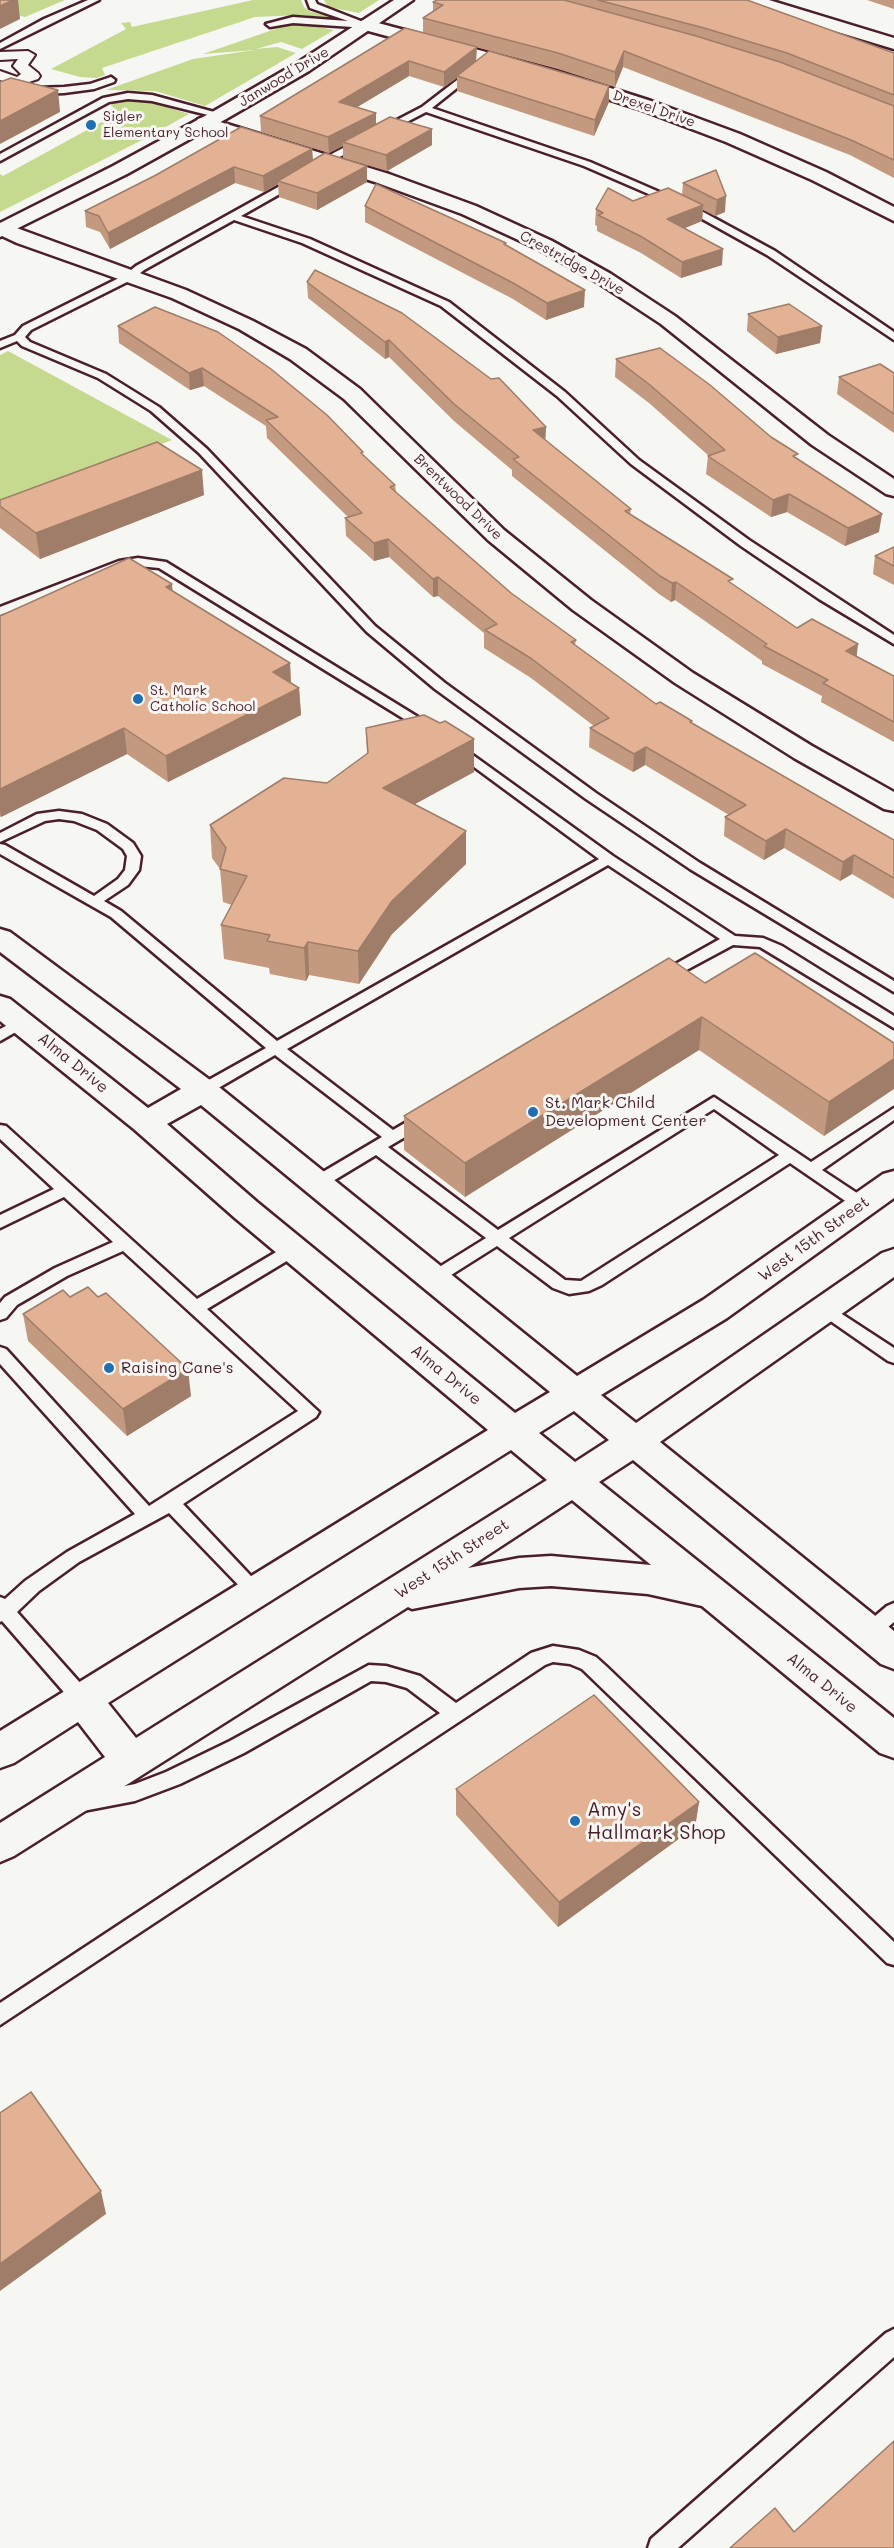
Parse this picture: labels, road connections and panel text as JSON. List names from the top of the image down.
{
  "streets": {
    "street": [
      "Janwood Drive",
      "Drexel Drive",
      "Crestridge Drive",
      "Brentwood Drive",
      "Alma Drive",
      "West 15th Street"
    ]
  },
  "crossings": [
    ["Janwood Drive", "Drexel Drive"],
    ["Janwood Drive", "Crestridge Drive"],
    ["Janwood Drive", "Brentwood Drive"],
    ["Alma Drive", "West 15th Street"]
  ],
  "places": [
    "Sigler Elementary School",
    "St. Mark Catholic School",
    "St. Mark Child Development Center",
    "Raising Cane's",
    "Amy's Hallmark Shop"
  ]
}
